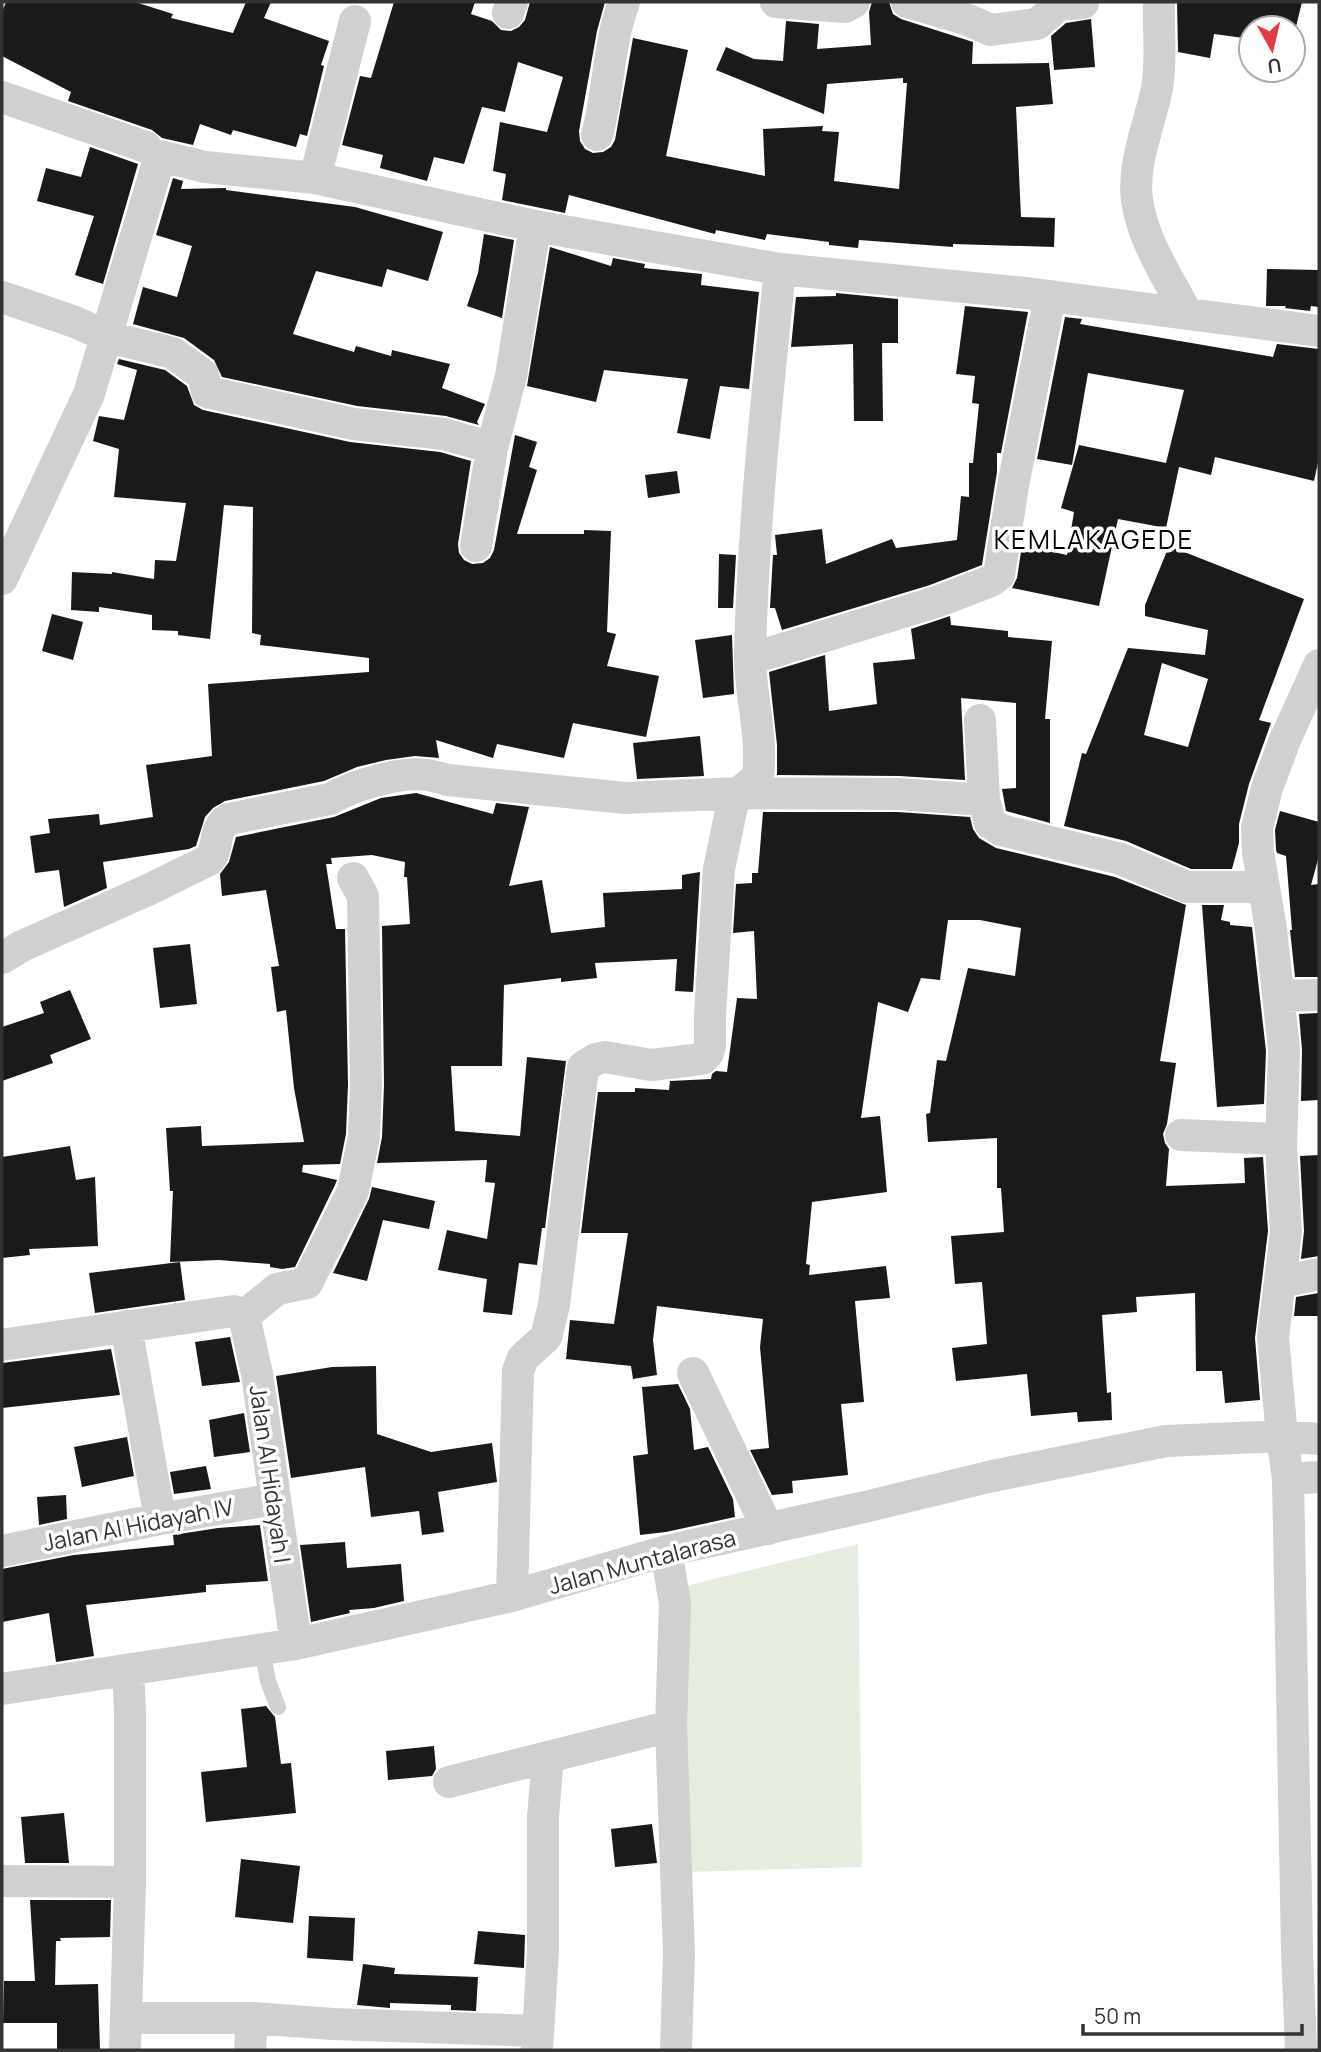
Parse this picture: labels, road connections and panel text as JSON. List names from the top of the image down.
{
  "streets": {
    "street": ["Jalan Al Hidayah I", "Jalan Al Hidayah IV", "Jalan Muntalarasa"]
  },
  "crossings": [
    ["Jalan Al Hidayah I", "Jalan Al Hidayah IV"],
    ["Jalan Al Hidayah I", "Jalan Muntalarasa"]
  ],
  "districts": ["KEMLAKAGEDE"],
  "scale_bar": "50 m",
  "north": "bottom"
}
